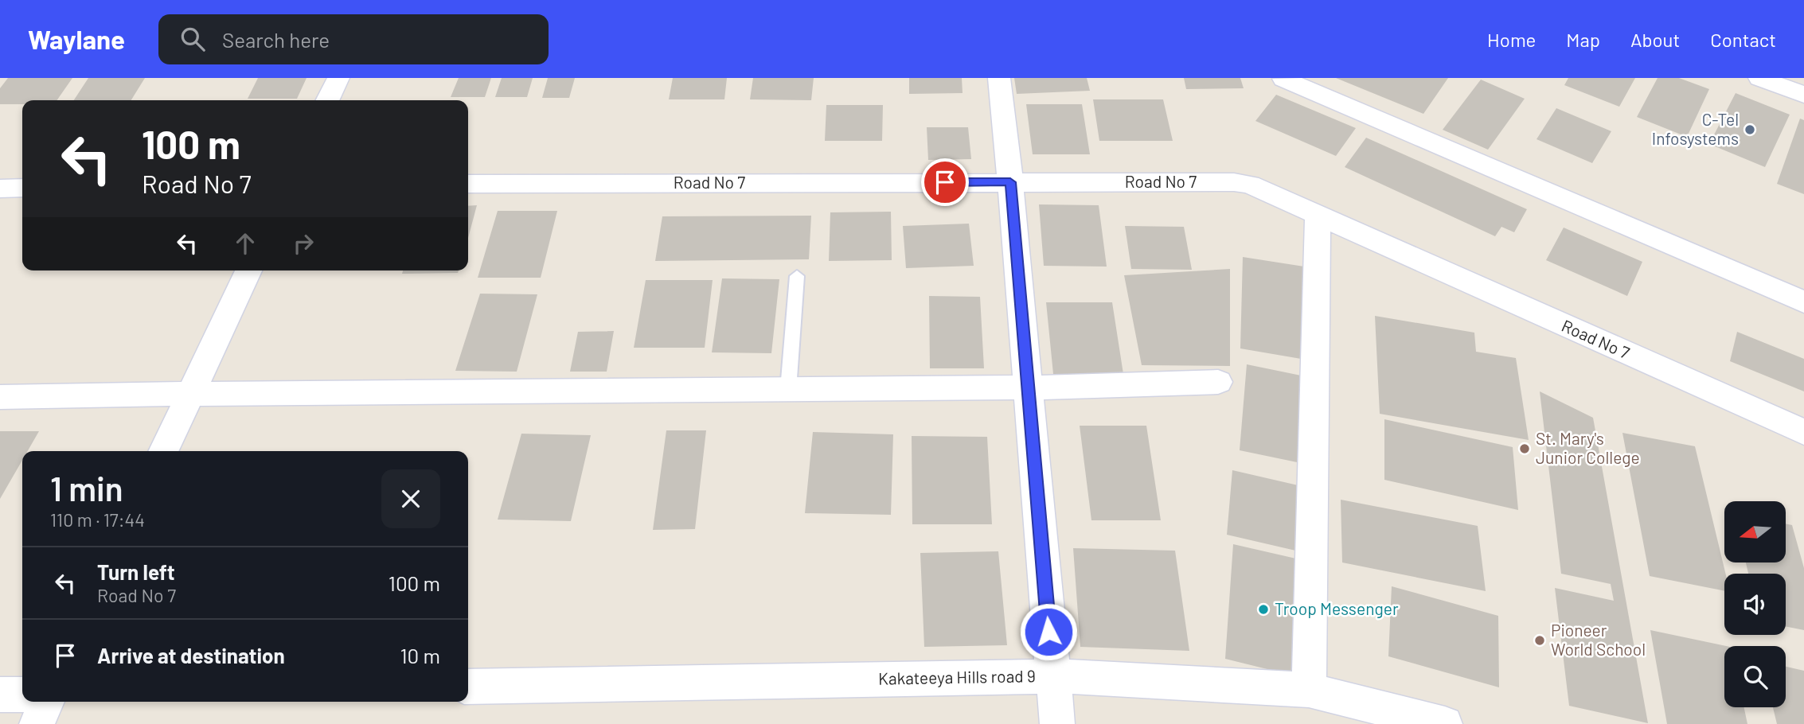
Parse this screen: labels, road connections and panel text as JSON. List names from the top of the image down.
{
  "streets": {
    "street": ["Road No 7", "Kakateeya Hills road 9"]
  },
  "places": [
    "C-Tel Infosystems",
    "St. Mary's Junior College",
    "Troop Messenger",
    "Pioneer World School"
  ],
  "north": "left",
  "page": {
    "header": "Waylane",
    "search": "Search here",
    "nav": [
      "Home",
      "Map",
      "About",
      "Contact"
    ],
    "turn": ["100 m", "Road No 7"],
    "heading": ["1 min", "110 m · 17:44"],
    "list": [
      {
        "name": "Turn left",
        "note": "Road No 7",
        "value": "100 m"
      },
      {
        "name": "Arrive at destination",
        "value": "10 m"
      }
    ]
  }
}
